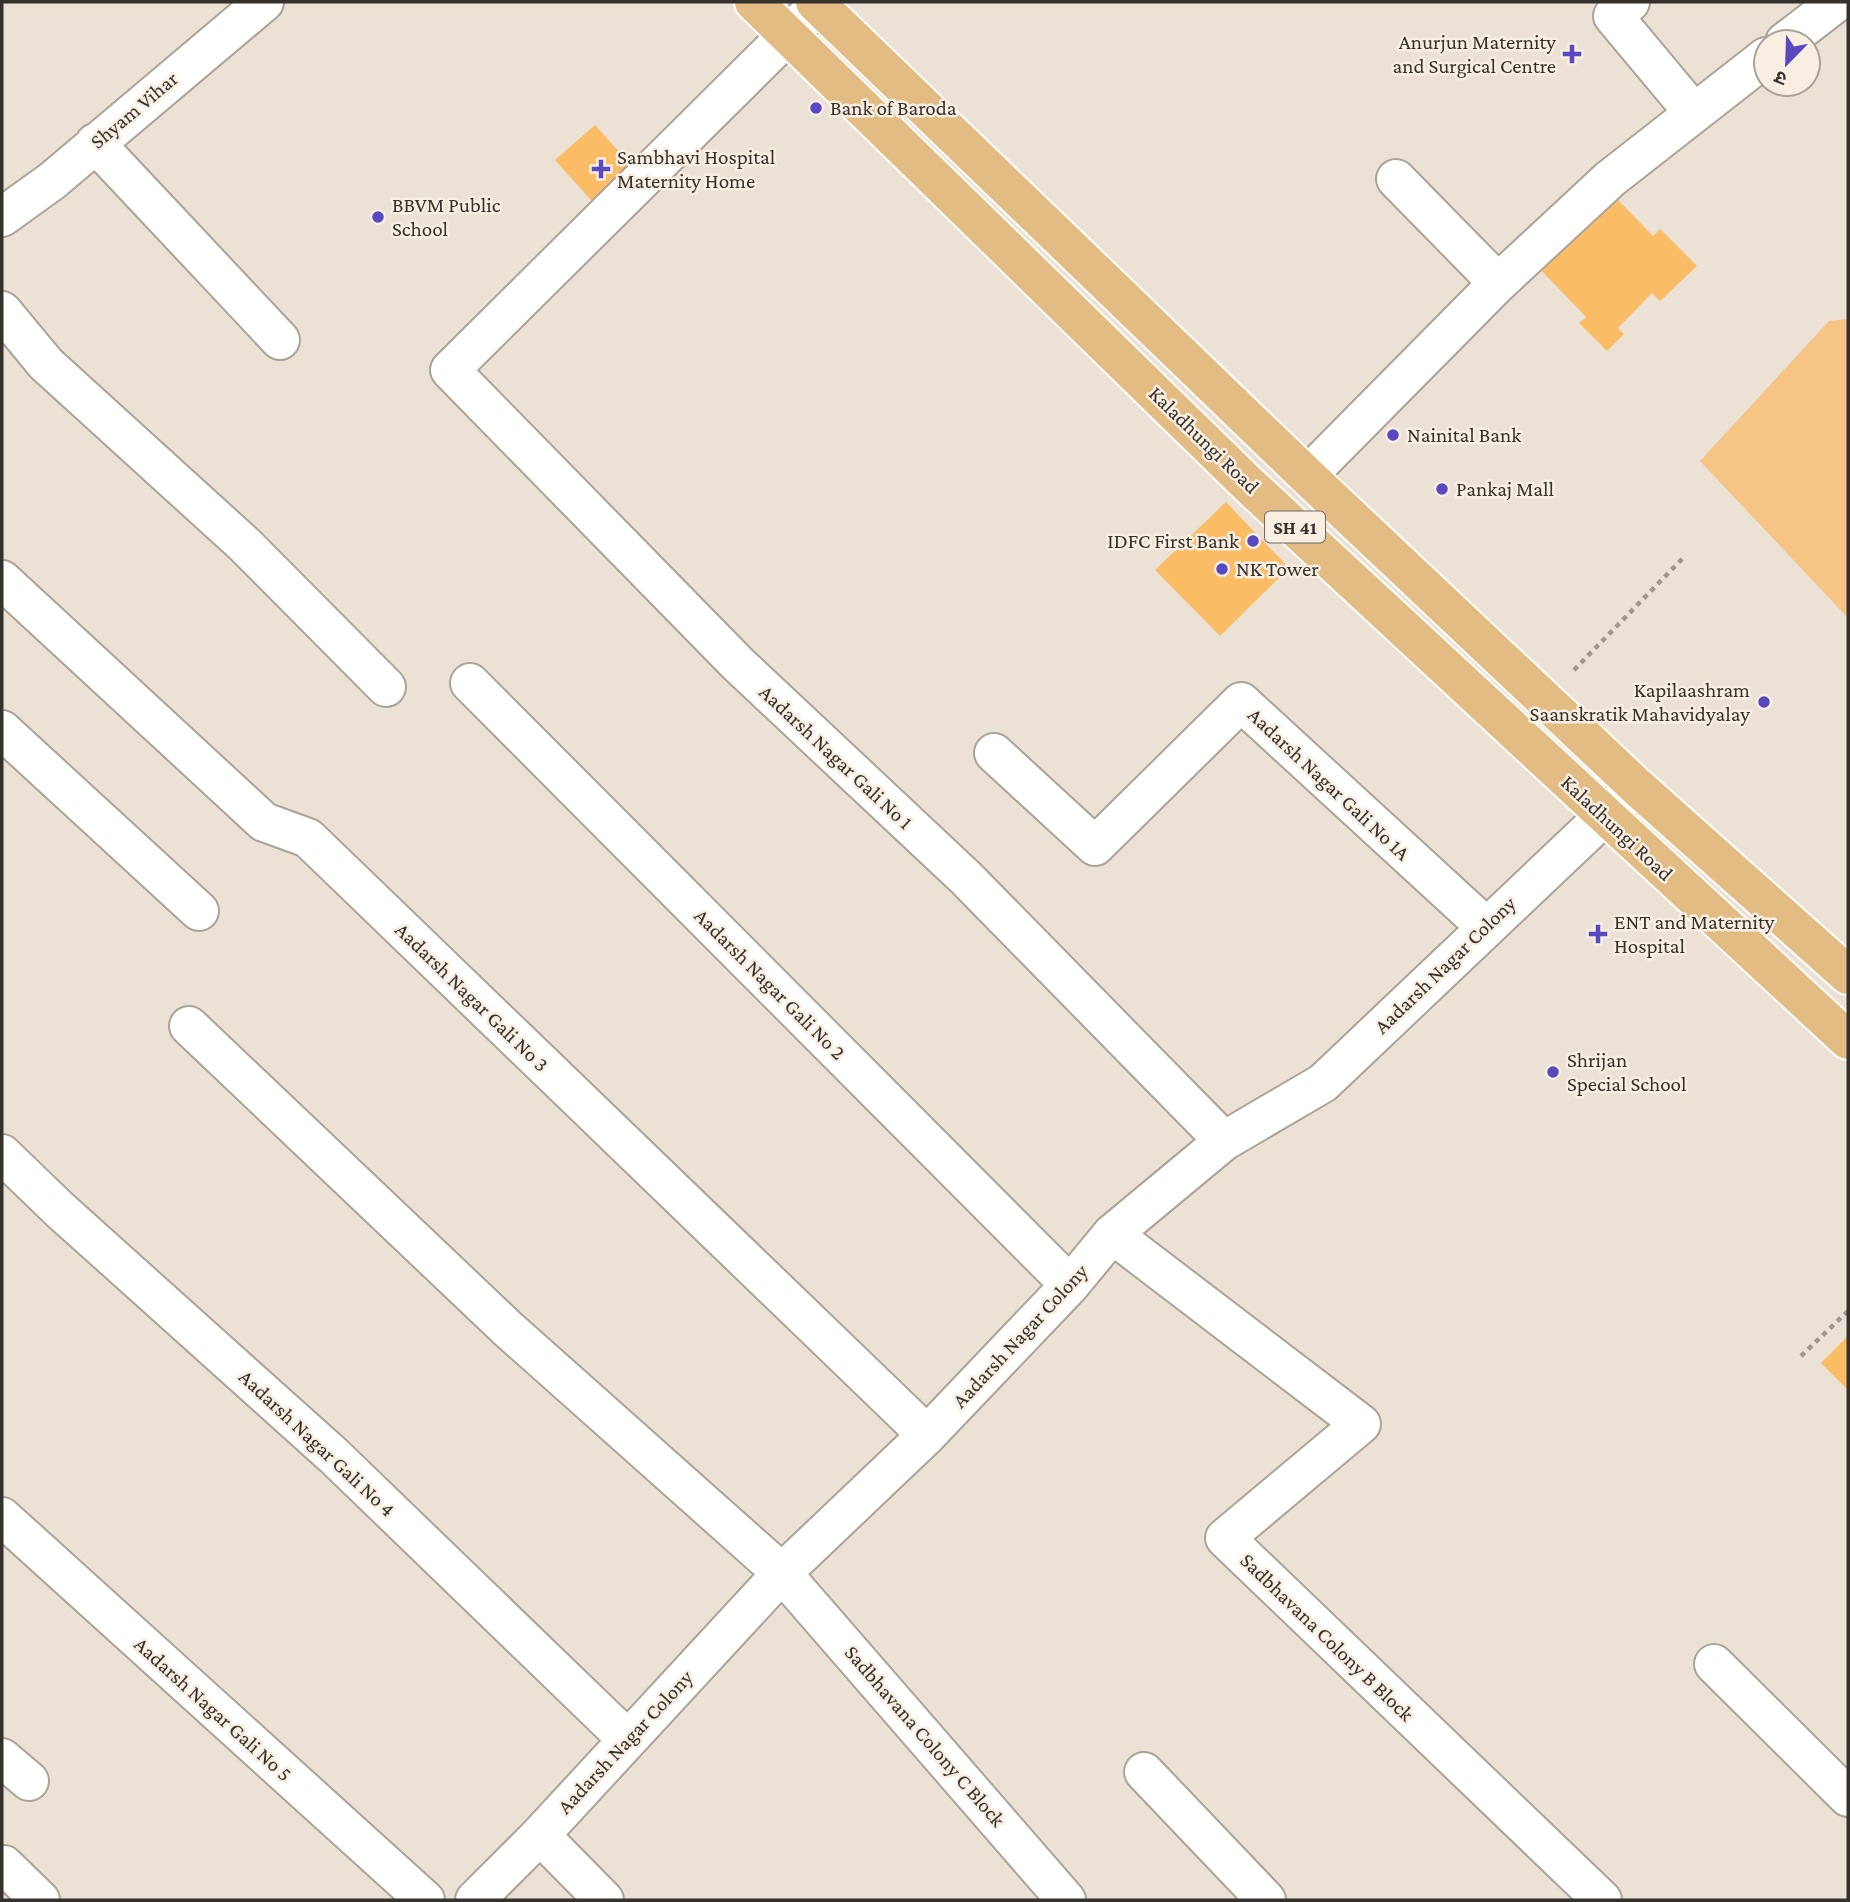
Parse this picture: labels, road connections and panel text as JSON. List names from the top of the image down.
{
  "streets": {
    "main road": ["Kaladhungi Road", "SH 41"],
    "street": [
      "Shyam Vihar",
      "Aadarsh Nagar Gali No 1",
      "Aadarsh Nagar Gali No 1A",
      "Aadarsh Nagar Colony",
      "Aadarsh Nagar Gali No 2",
      "Aadarsh Nagar Gali No 3",
      "Aadarsh Nagar Gali No 4",
      "Sadbhavana Colony B Block",
      "Aadarsh Nagar Gali No 5",
      "Sadbhavana Colony C Block"
    ]
  },
  "crossings": [
    ["Kaladhungi Road", "Aadarsh Nagar Gali No 1"],
    ["Kaladhungi Road", "Aadarsh Nagar Colony"],
    ["Aadarsh Nagar Gali No 1", "Aadarsh Nagar Colony"],
    ["Aadarsh Nagar Gali No 1A", "Aadarsh Nagar Colony"],
    ["Aadarsh Nagar Colony", "Aadarsh Nagar Gali No 2"],
    ["Aadarsh Nagar Colony", "Aadarsh Nagar Gali No 3"],
    ["Aadarsh Nagar Colony", "Aadarsh Nagar Gali No 4"],
    ["Aadarsh Nagar Colony", "Sadbhavana Colony B Block"],
    ["Aadarsh Nagar Colony", "Sadbhavana Colony C Block"]
  ],
  "places": {
    "health": ["Anurjun Maternity and Surgical Centre", "Sambhavi Hospital Maternity Home", "ENT and Maternity Hospital"],
    "other": [
      "Bank of Baroda",
      "BBVM Public School",
      "Nainital Bank",
      "Pankaj Mall",
      "IDFC First Bank",
      "NK Tower",
      "Kapilaashram Saanskratik Mahavidyalay",
      "Shrijan Special School"
    ]
  },
  "north": "bottom left"
}
